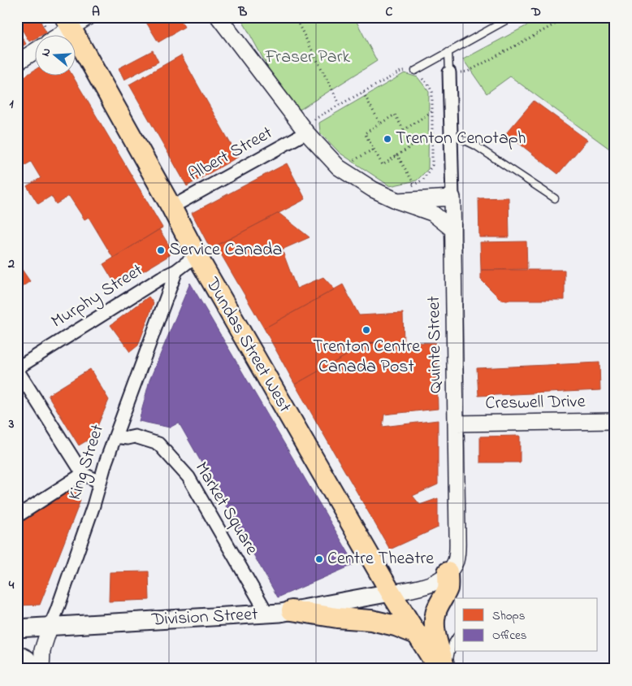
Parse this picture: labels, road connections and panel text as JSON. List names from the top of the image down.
{
  "streets": {
    "main road": ["Dundas Street West", "Division Street"],
    "street": [
      "Albert Street",
      "Murphy Street",
      "Quinte Street",
      "Creswell Drive",
      "King Street",
      "Market Square"
    ]
  },
  "crossings": [
    ["Albert Street", "Dundas Street West"],
    ["Murphy Street", "Dundas Street West"],
    ["Murphy Street", "King Street"],
    ["Quinte Street", "Dundas Street West"],
    ["Quinte Street", "Creswell Drive"],
    ["Quinte Street", "Division Street"],
    ["Dundas Street West", "Division Street"],
    ["King Street", "Market Square"],
    ["King Street", "Division Street"],
    ["Market Square", "Division Street"]
  ],
  "parks": ["Fraser Park"],
  "places": [
    "Trenton Cenotaph",
    "Service Canada",
    "Trenton Centre Canada Post",
    "Centre Theatre"
  ],
  "legend": ["Shops", "Offices"],
  "north": "left",
  "grid": {
    "columns": [
      "A",
      "B",
      "C",
      "D"
    ],
    "rows": [
      "1",
      "2",
      "3",
      "4"
    ]
  }
}
